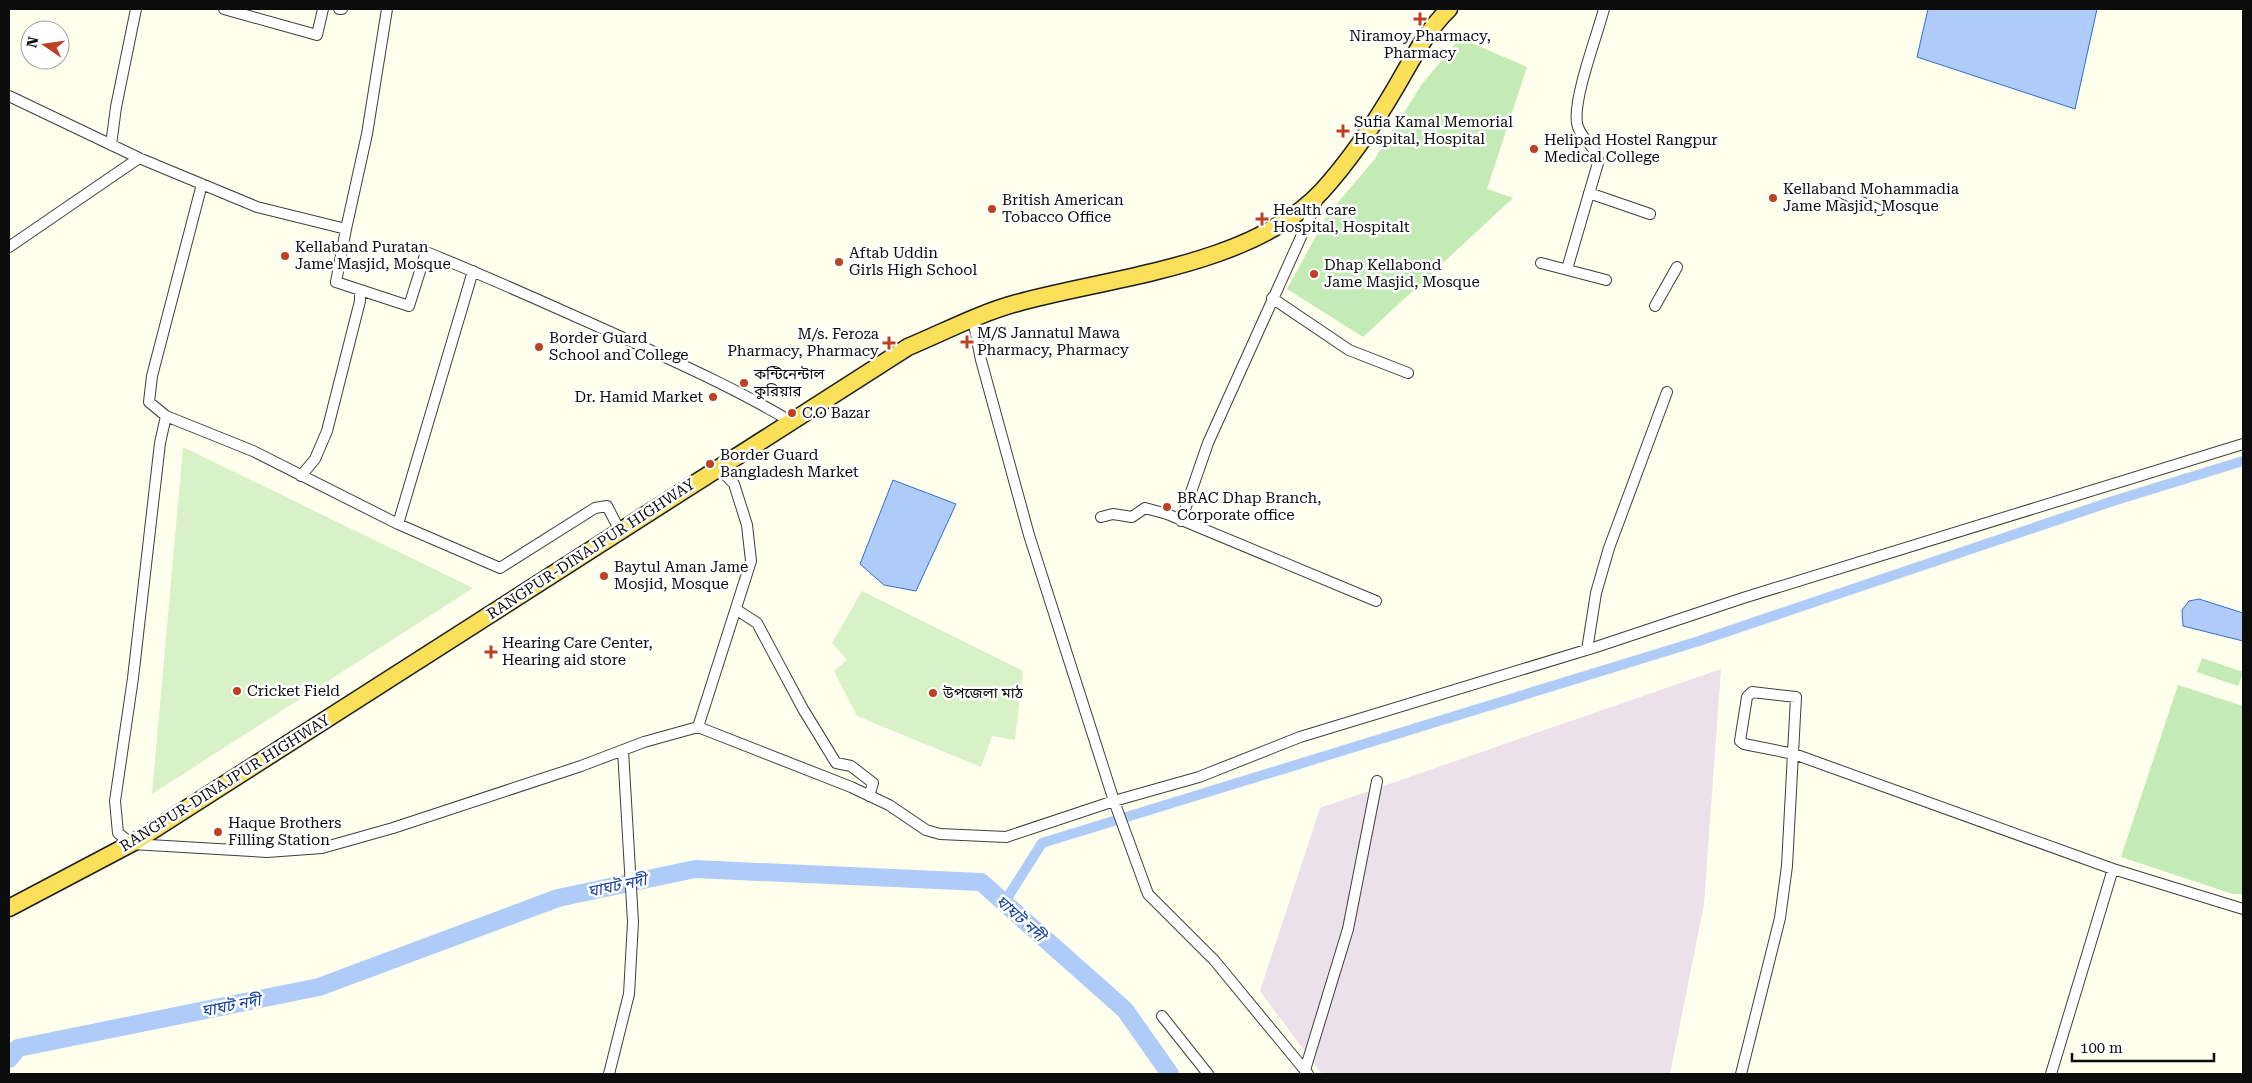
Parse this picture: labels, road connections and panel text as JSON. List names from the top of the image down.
{
  "streets": {
    "highway": ["RANGPUR-DINAJPUR HIGHWAY"]
  },
  "water": ["ঘাঘট নদী"],
  "places": {
    "health": [
      "Niramoy Pharmacy, Pharmacy",
      "Sufia Kamal Memorial Hospital, Hospital",
      "Health care Hospital, Hospitalt",
      "M/S Jannatul Mawa Pharmacy, Pharmacy",
      "M/s. Feroza Pharmacy, Pharmacy",
      "Hearing Care Center, Hearing aid store"
    ],
    "other": [
      "Helipad Hostel Rangpur Medical College",
      "Kellaband Mohammadia Jame Masjid, Mosque",
      "British American Tobacco Office",
      "Kellaband Puratan Jame Masjid, Mosque",
      "Aftab Uddin Girls High School",
      "Dhap Kellabond Jame Masjid, Mosque",
      "Border Guard School and College",
      "কন্টিনেন্টাল কুরিয়ার",
      "Dr. Hamid Market",
      "C.O Bazar",
      "Border Guard Bangladesh Market",
      "BRAC Dhap Branch, Corporate office",
      "Baytul Aman Jame Mosjid, Mosque",
      "Cricket Field",
      "উপজেলা মাঠ",
      "Haque Brothers Filling Station"
    ]
  },
  "scale_bar": "100 m",
  "north": "left"
}
